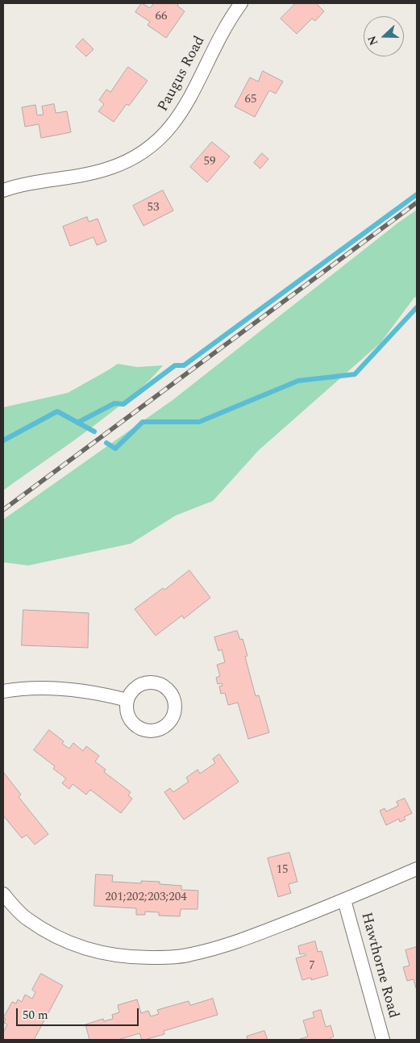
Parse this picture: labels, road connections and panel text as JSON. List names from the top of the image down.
{
  "streets": {
    "street": ["Paugus Road", "Hawthorne Road"]
  },
  "house_numbers": [
    "66",
    "65",
    "59",
    "53",
    "15",
    "201;202;203;204",
    "7"
  ],
  "scale_bar": "50 m",
  "north": "left"
}
